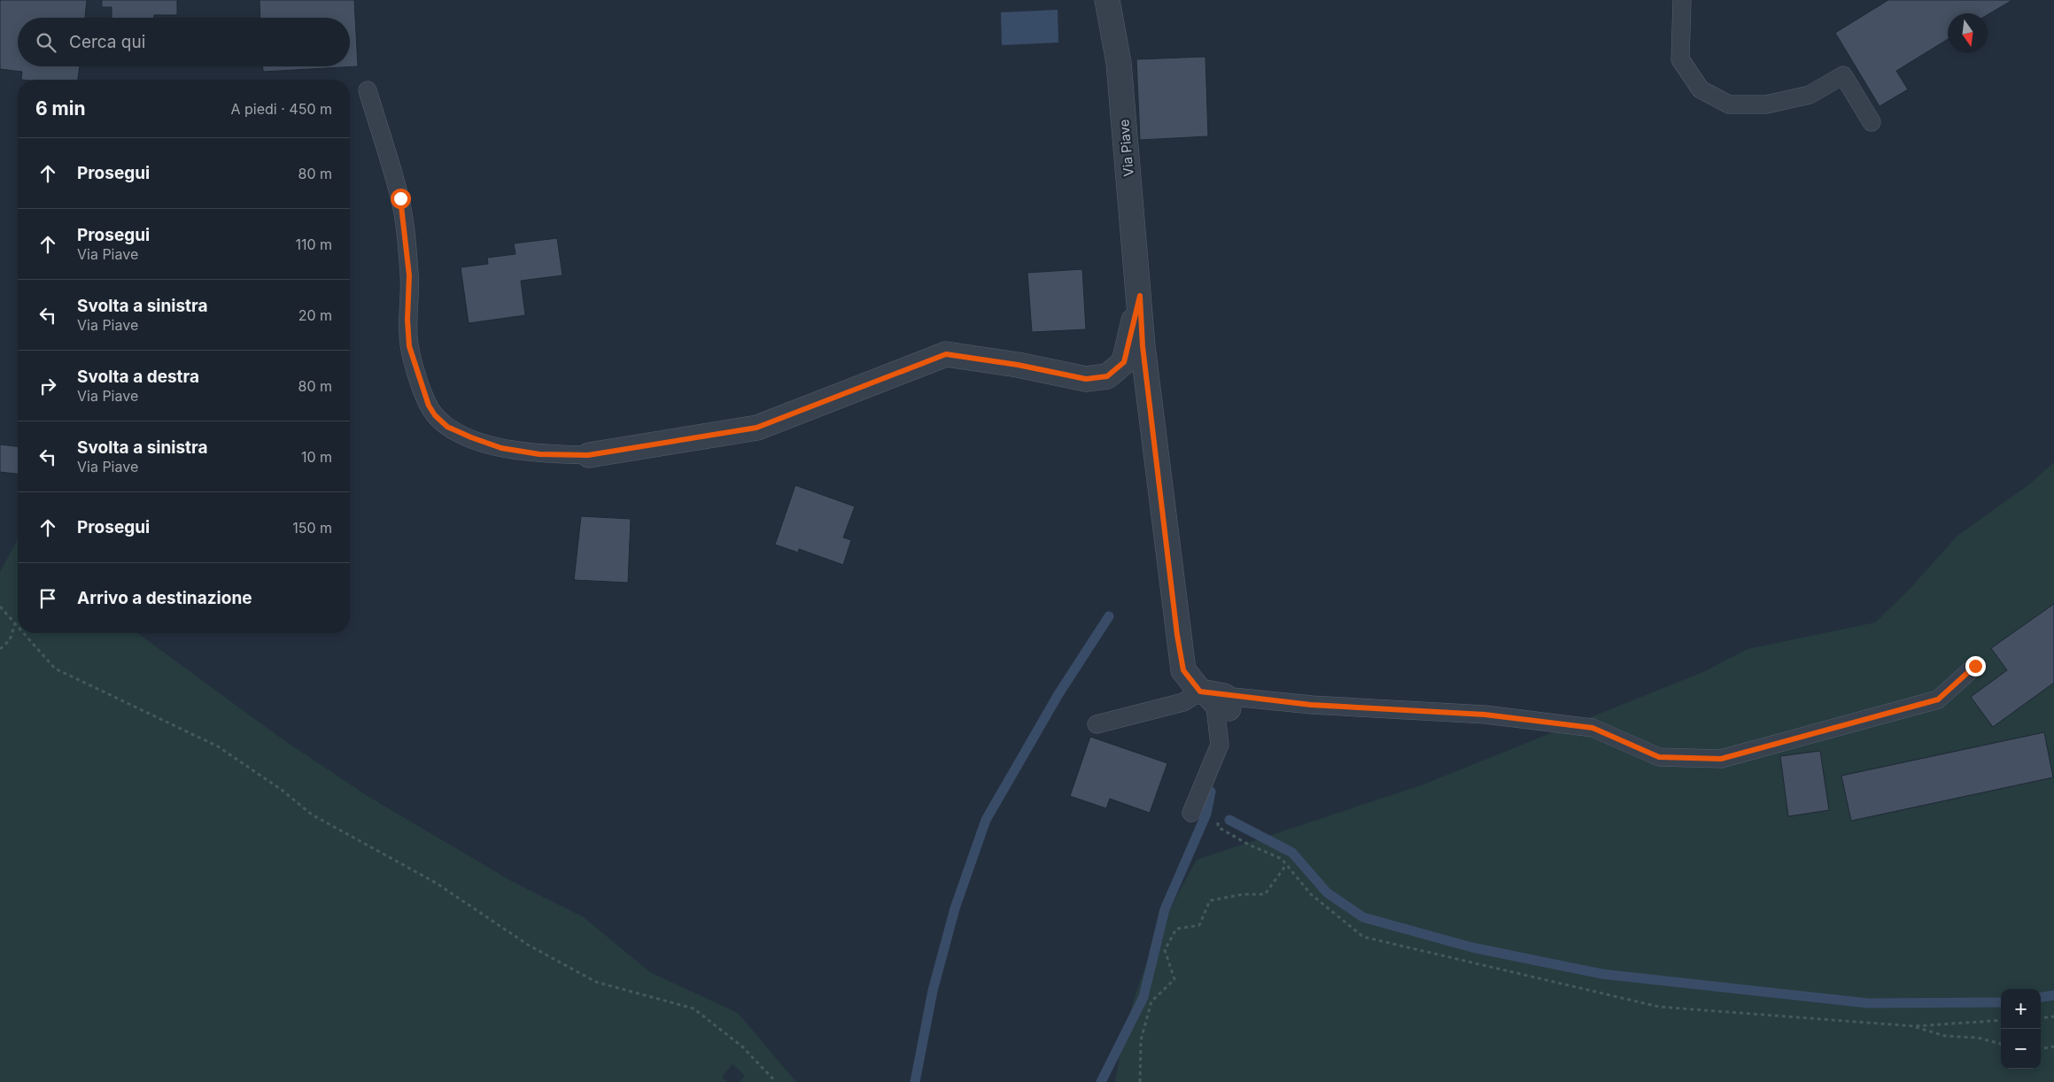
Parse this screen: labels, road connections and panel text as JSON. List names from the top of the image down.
{
  "streets": {
    "street": ["Via Piave"]
  },
  "north": "bottom",
  "page": {
    "search": "Cerca qui",
    "heading": ["6 min", "A piedi · 450 m"],
    "list": [
      ["Prosegui", "80 m"],
      ["Prosegui", "Via Piave", "110 m"],
      ["Svolta a sinistra", "Via Piave", "20 m"],
      ["Svolta a destra", "Via Piave", "80 m"],
      ["Svolta a sinistra", "Via Piave", "10 m"],
      ["Prosegui", "150 m"],
      "Arrivo a destinazione"
    ],
    "map_buttons": ["+", "−"]
  }
}
